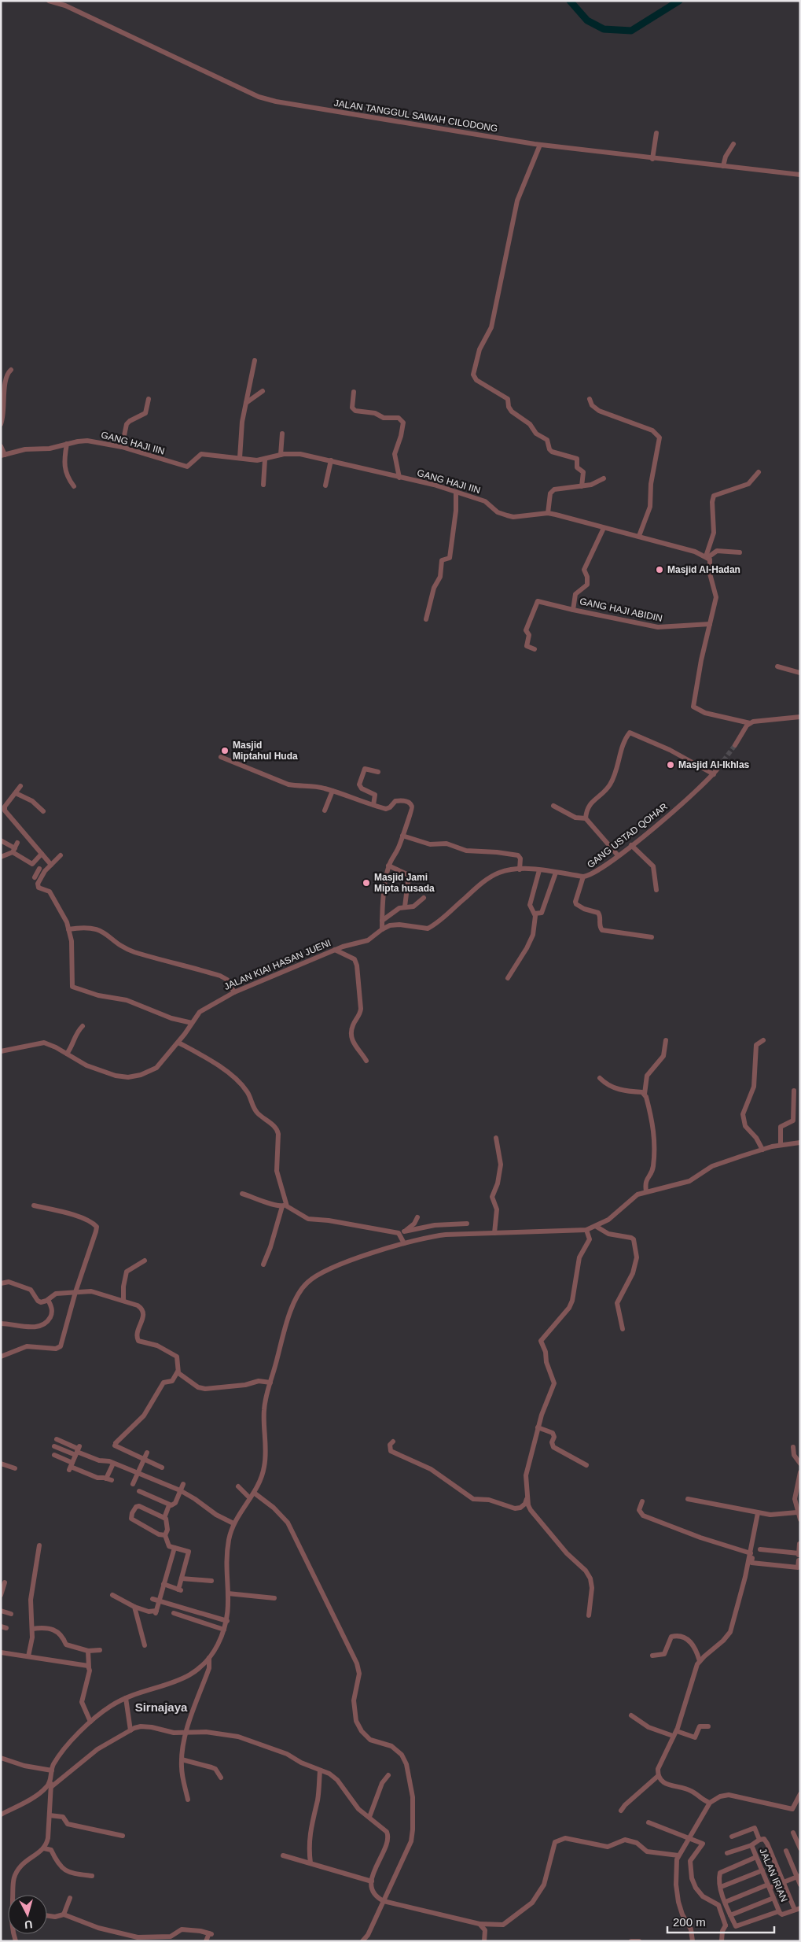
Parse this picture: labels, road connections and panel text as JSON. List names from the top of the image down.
{
  "streets": {
    "street": [
      "JALAN TANGGUL SAWAH CILODONG",
      "GANG HAJI IIN",
      "GANG HAJI ABIDIN",
      "GANG USTAD QOHAR",
      "JALAN KIAI HASAN JUENI",
      "JALAN IRIAN"
    ]
  },
  "crossings": [
    ["GANG HAJI IIN", "GANG HAJI ABIDIN"],
    ["GANG USTAD QOHAR", "JALAN KIAI HASAN JUENI"]
  ],
  "districts": ["Sirnajaya"],
  "places": [
    "Masjid Al-Hadan",
    "Masjid Miptahul Huda",
    "Masjid Al-Ikhlas",
    "Masjid Jami Mipta husada"
  ],
  "scale_bar": "200 m",
  "north": "bottom"
}
